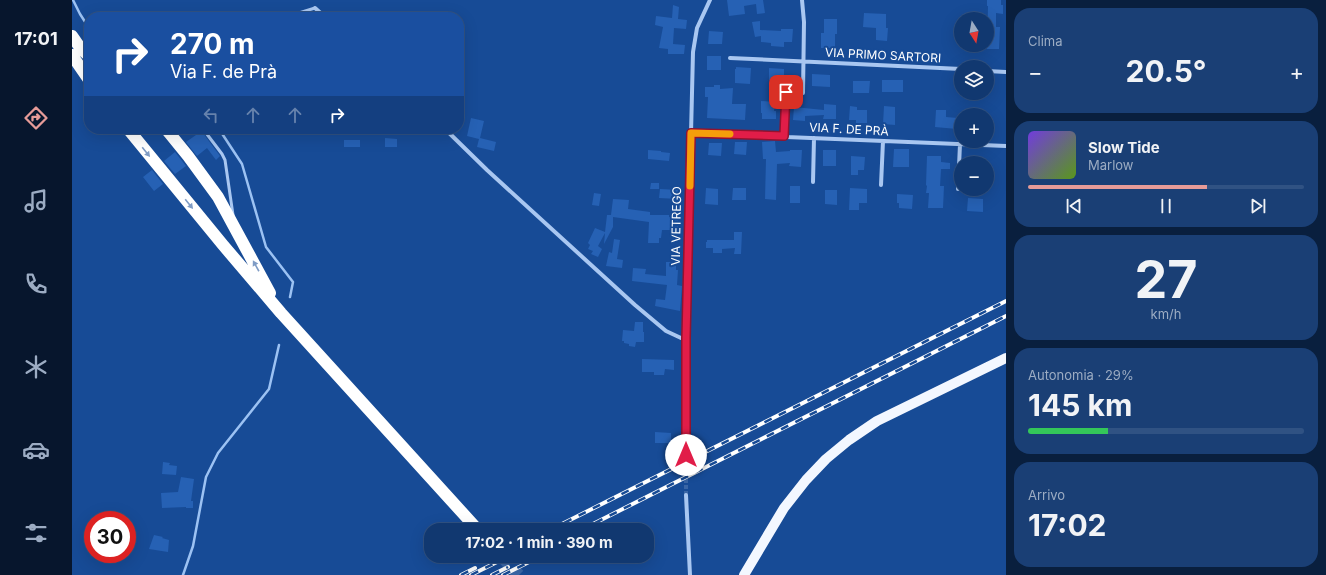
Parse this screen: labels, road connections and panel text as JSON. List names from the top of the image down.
{
  "streets": {
    "street": ["VIA PRIMO SARTORI", "VIA F. DE PRÀ", "VIA VETREGO"]
  },
  "crossings": [
    ["VIA F. DE PRÀ", "VIA VETREGO"]
  ],
  "north": "bottom",
  "page": {
    "tabs": "17:01",
    "tile": [
      "Clima",
      ["27", "km/h"],
      ["Autonomia · 29%", "145 km"],
      ["Arrivo", "17:02"]
    ],
    "map_buttons": ["+", "−"],
    "turn": ["270 m", "Via F. de Prà"],
    "heat": ["−", "20.5°", "+"],
    "song": ["Slow Tide", "Marlow"],
    "limit": "30",
    "trip": "17:02 · 1 min · 390 m"
  }
}
